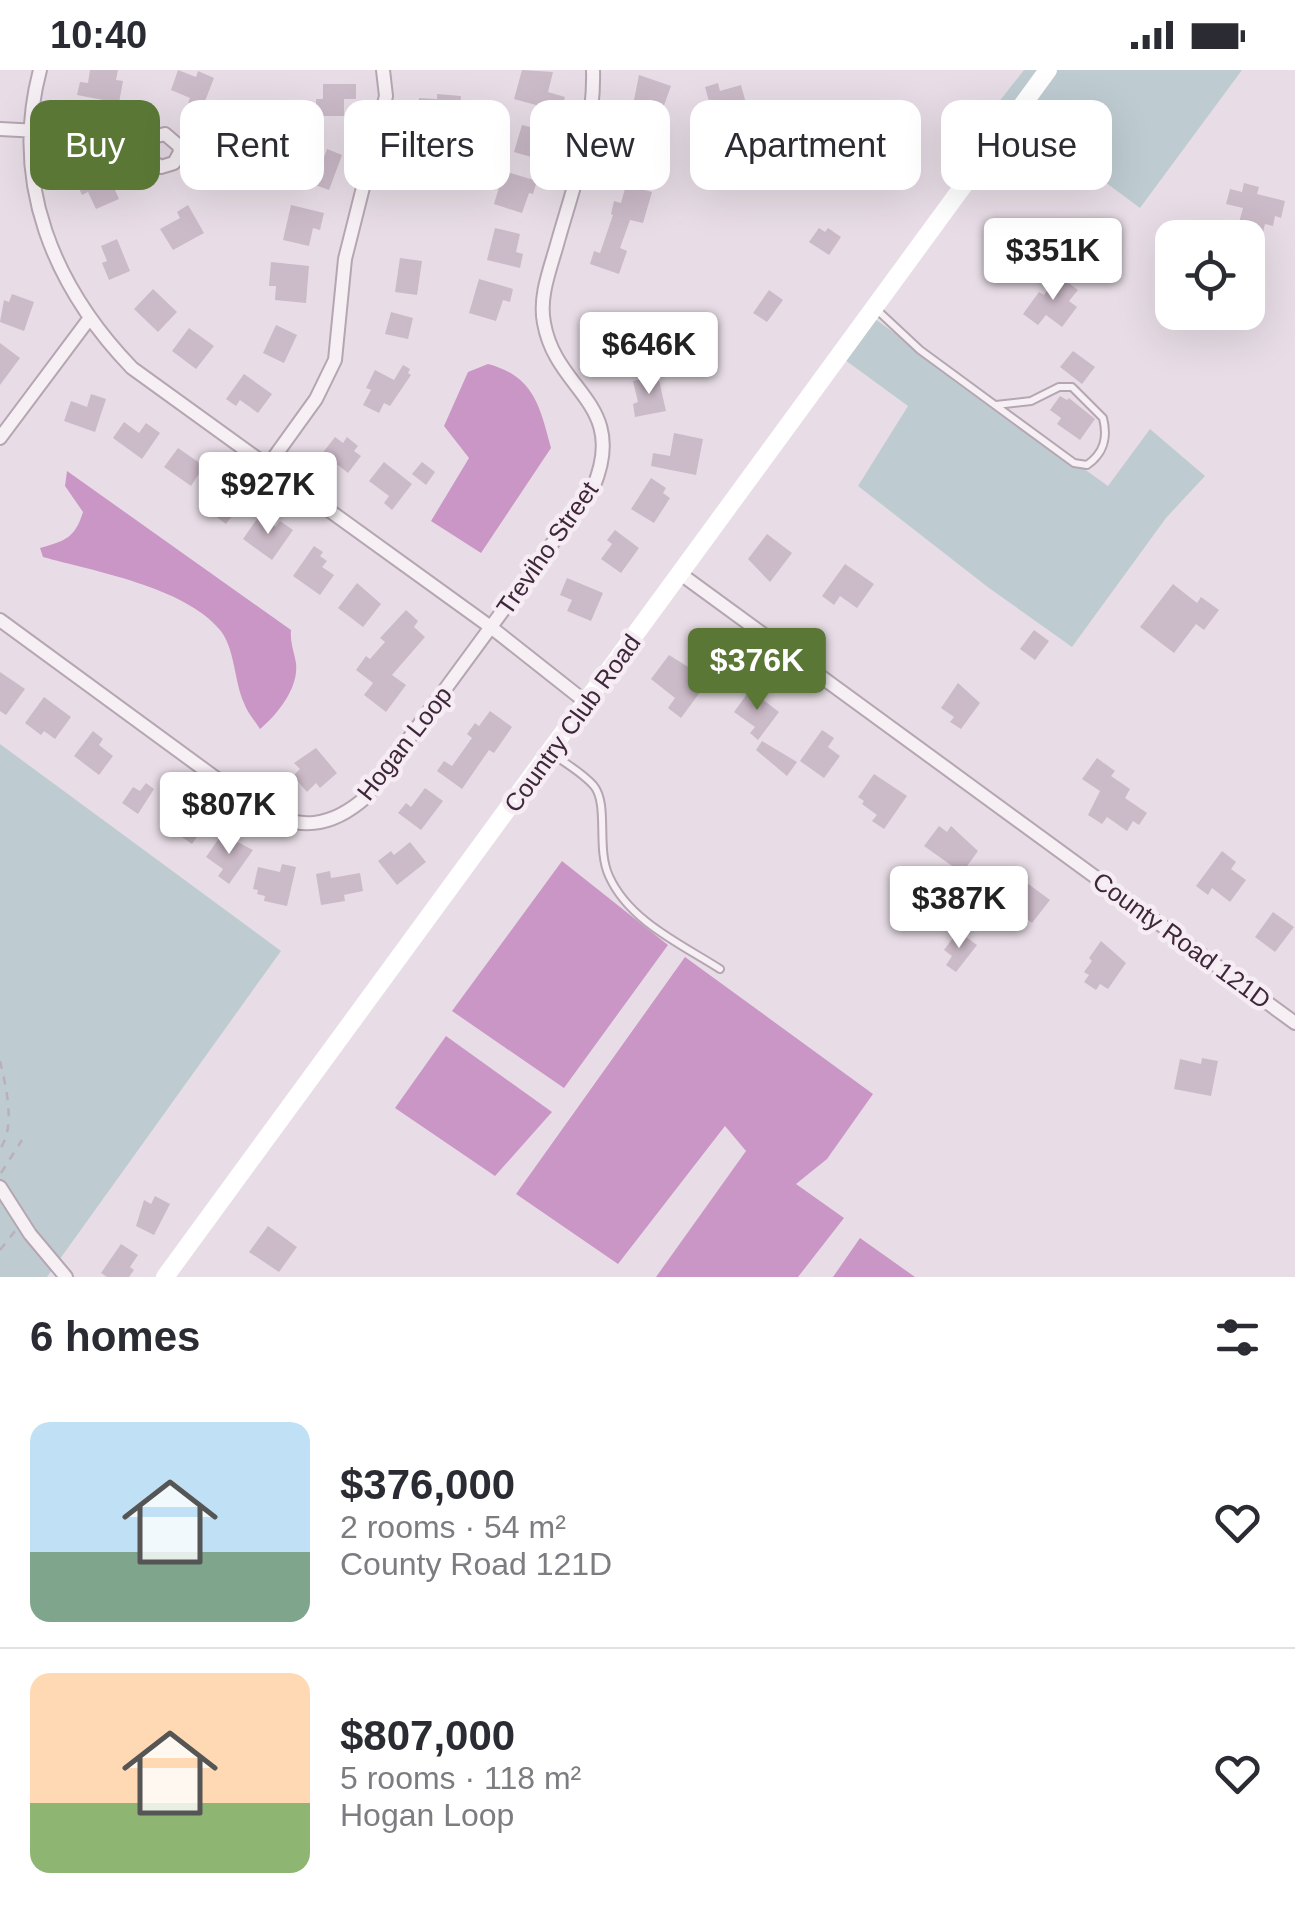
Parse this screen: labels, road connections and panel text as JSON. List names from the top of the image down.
{
  "streets": {
    "street": [
      "Treviho Street",
      "Country Club Road",
      "Hogan Loop",
      "County Road 121D"
    ]
  },
  "crossings": [
    ["Treviho Street", "Hogan Loop"],
    ["Country Club Road", "County Road 121D"]
  ],
  "page": {
    "status": "10:40",
    "chip": [
      "Buy",
      "Rent",
      "Filters",
      "New",
      "Apartment",
      "House"
    ],
    "price": [
      "$351K",
      "$646K",
      "$927K",
      "$376K",
      "$807K",
      "$387K"
    ],
    "heading": "6 homes",
    "list": [
      {
        "name": "$376,000",
        "note": "2 rooms · 54 m² · County Road 121D"
      },
      {
        "name": "$807,000",
        "note": "5 rooms · 118 m² · Hogan Loop"
      }
    ]
  }
}
